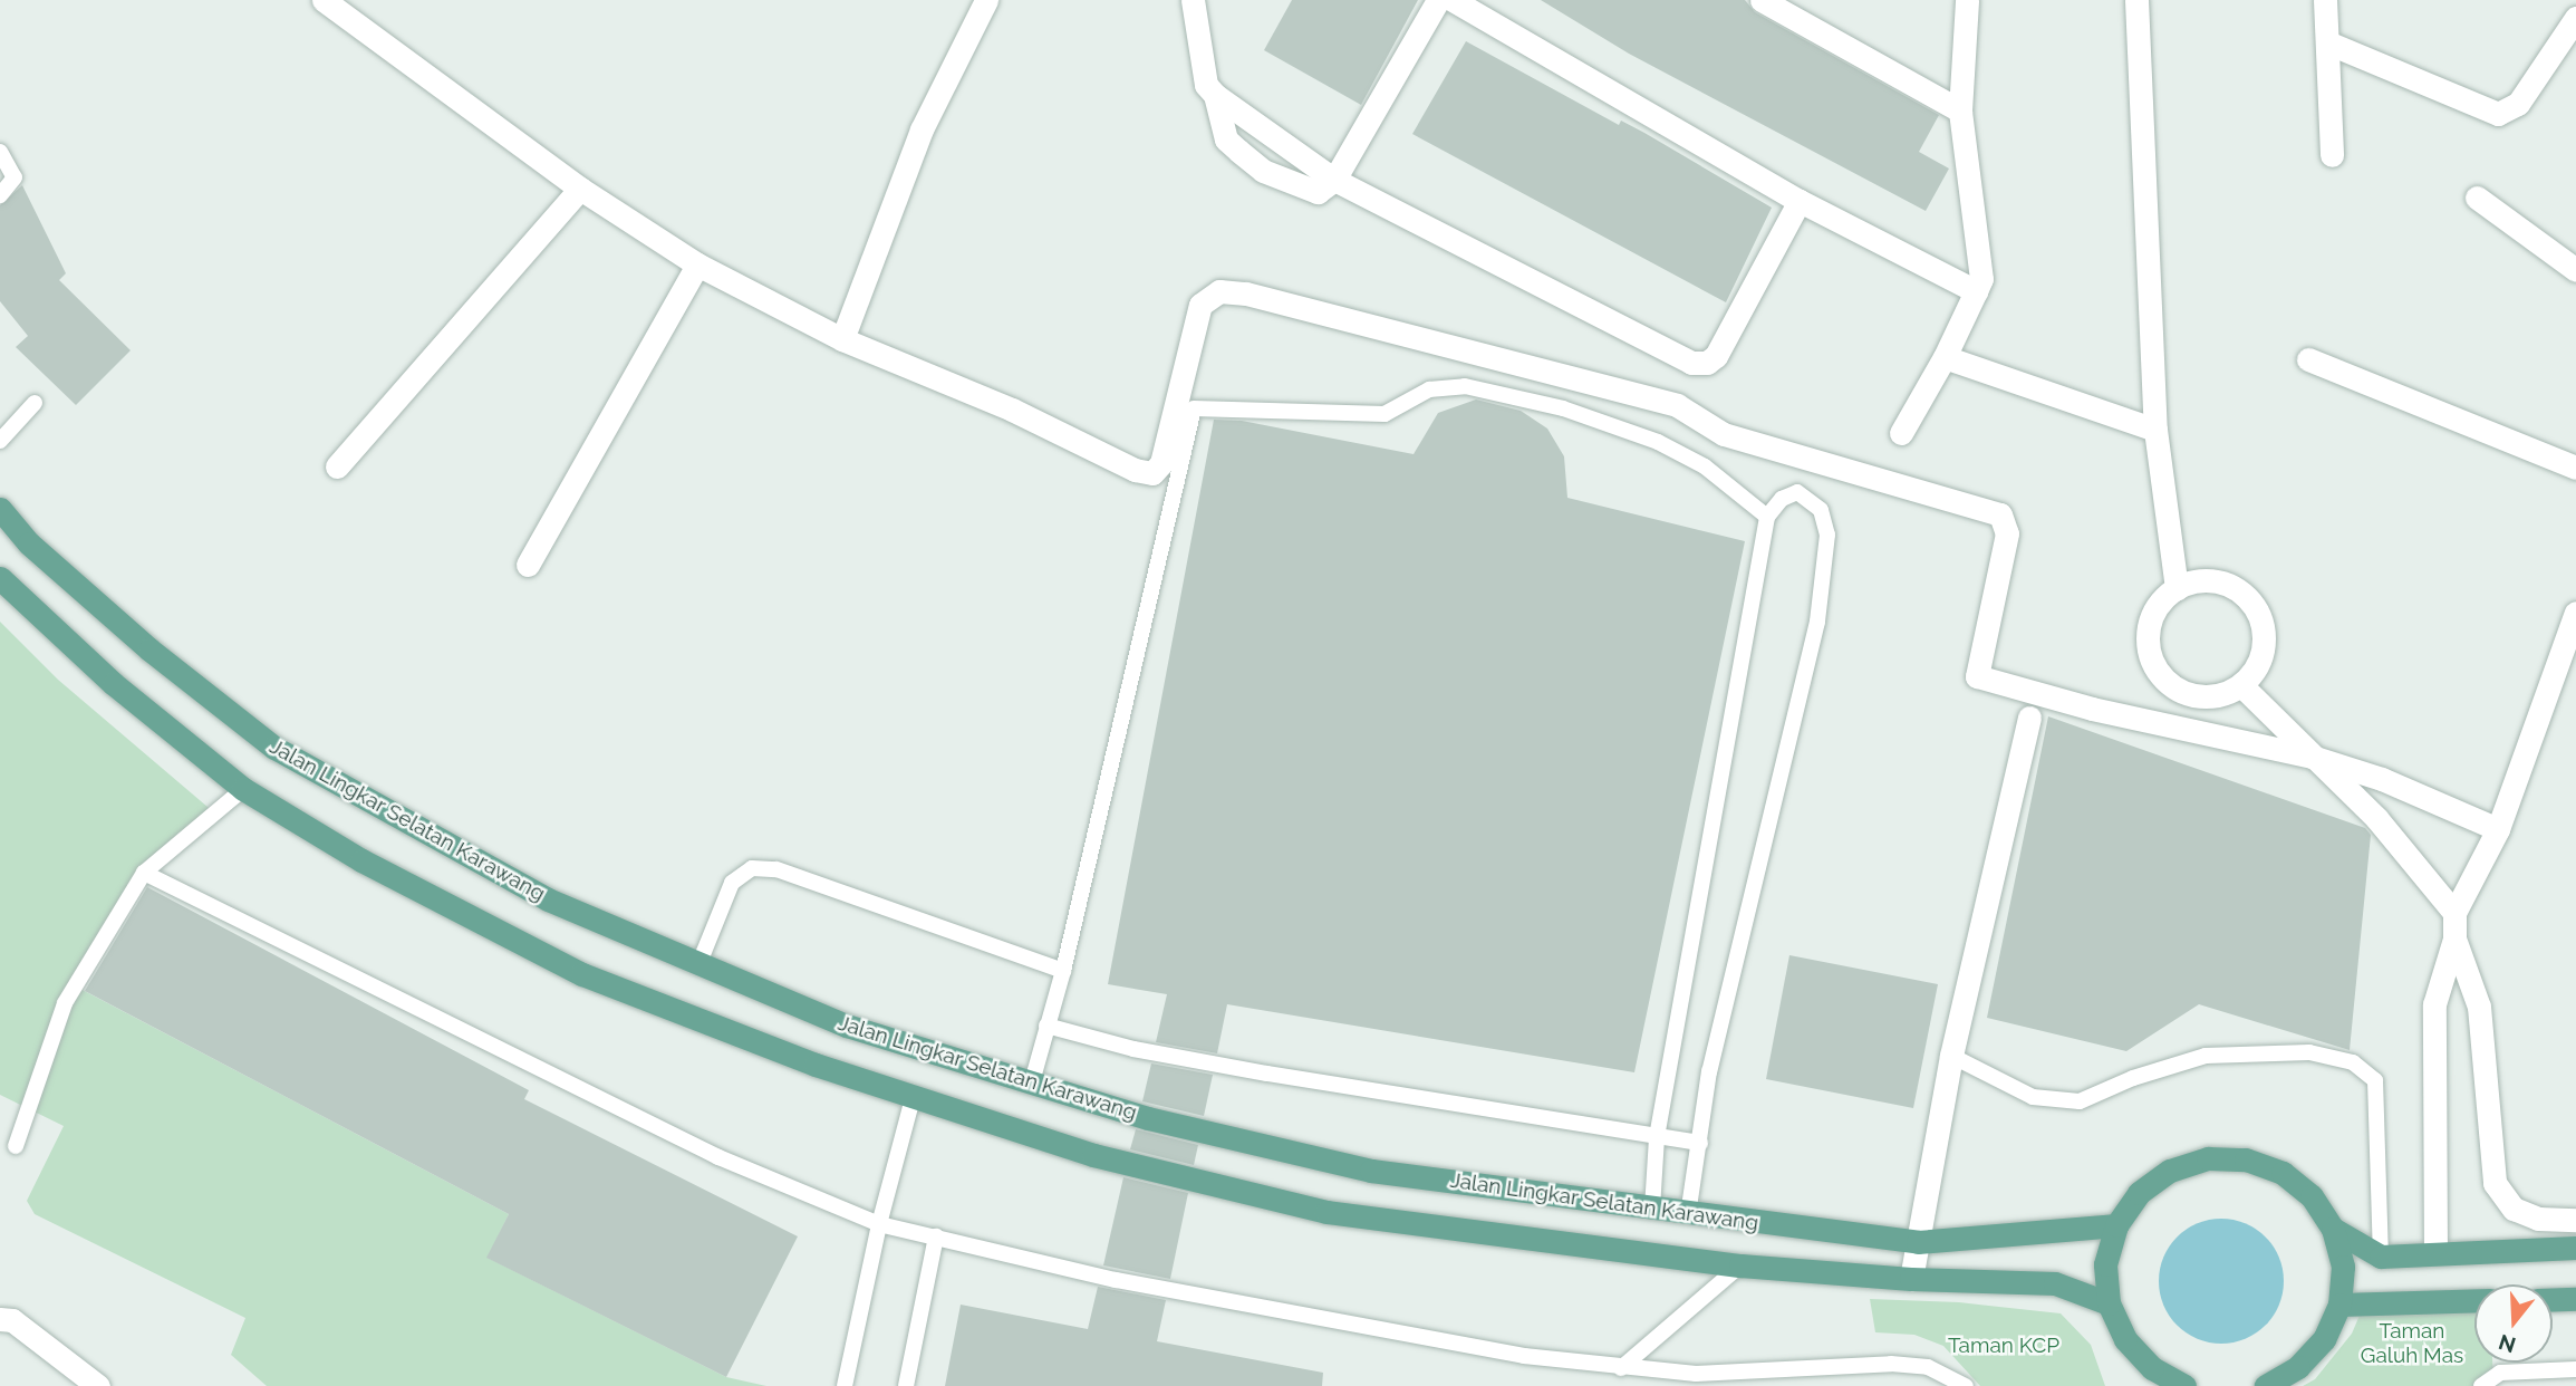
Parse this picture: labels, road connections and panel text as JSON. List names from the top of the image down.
{
  "streets": {
    "main road": ["Jalan Lingkar Selatan Karawang"]
  },
  "parks": ["Taman Galuh Mas", "Taman KCP"],
  "north": "bottom"
}
